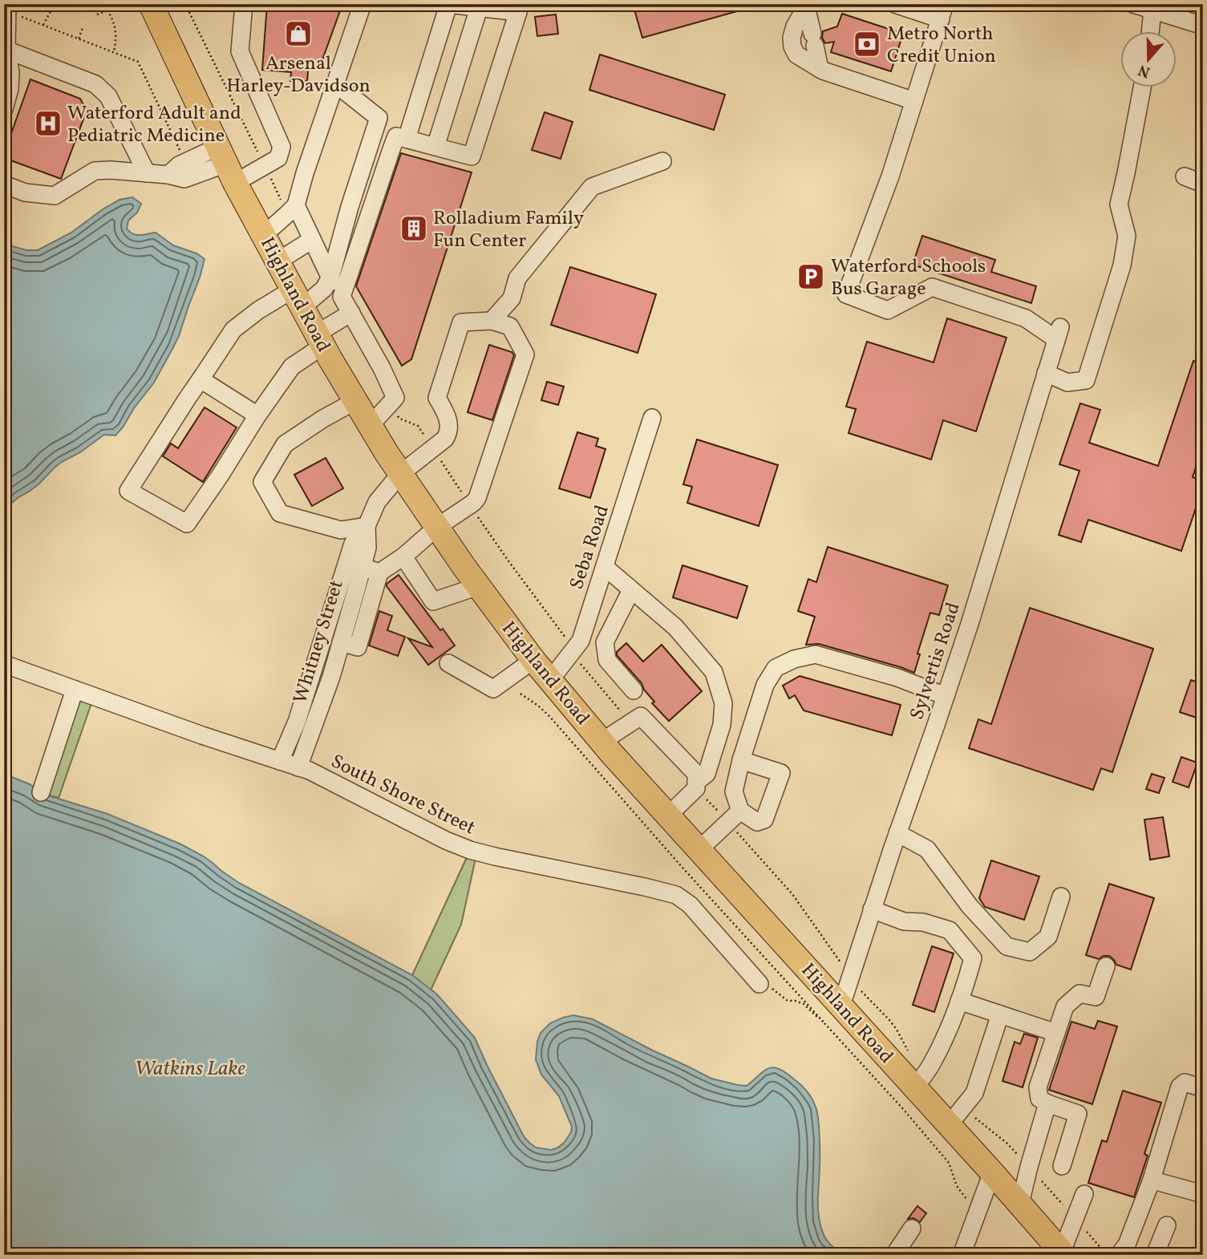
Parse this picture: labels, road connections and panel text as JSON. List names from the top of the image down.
{
  "streets": {
    "highway": ["Highland Road"],
    "street": [
      "Seba Road",
      "Whitney Street",
      "Sylvertis Road",
      "South Shore Street"
    ]
  },
  "crossings": [
    ["Highland Road", "Seba Road"],
    ["Highland Road", "Whitney Street"],
    ["Highland Road", "Sylvertis Road"],
    ["Whitney Street", "South Shore Street"]
  ],
  "water": ["Watkins Lake"],
  "places": {
    "shop": ["Arsenal Harley-Davidson"],
    "bank": ["Metro North Credit Union"],
    "hospital": ["Waterford Adult and Pediatric Medicine"],
    "building": ["Rolladium Family Fun Center"],
    "parking": ["Waterford Schools Bus Garage"]
  },
  "north": "bottom"
}
